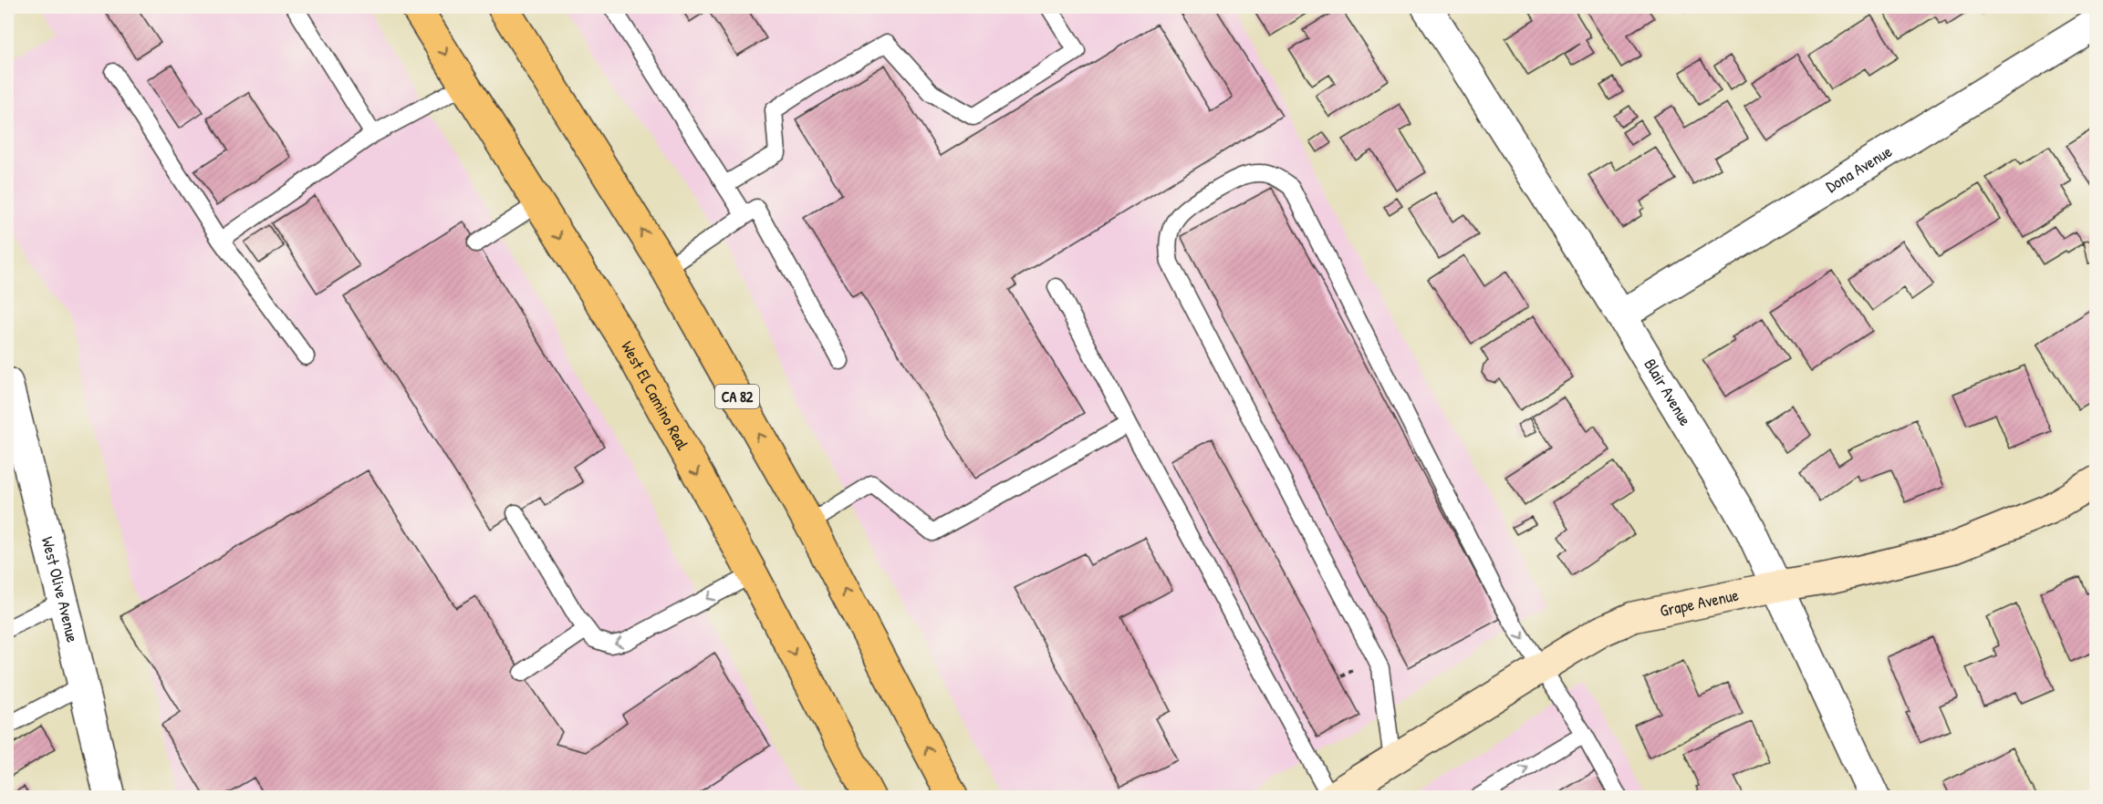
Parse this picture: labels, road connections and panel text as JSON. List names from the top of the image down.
{
  "streets": {
    "main road": ["West El Camino Real", "CA 82"],
    "street": [
      "Dona Avenue",
      "Blair Avenue",
      "West Olive Avenue",
      "Grape Avenue"
    ]
  },
  "crossings": [
    ["Dona Avenue", "Blair Avenue"],
    ["Blair Avenue", "Grape Avenue"]
  ]
}
